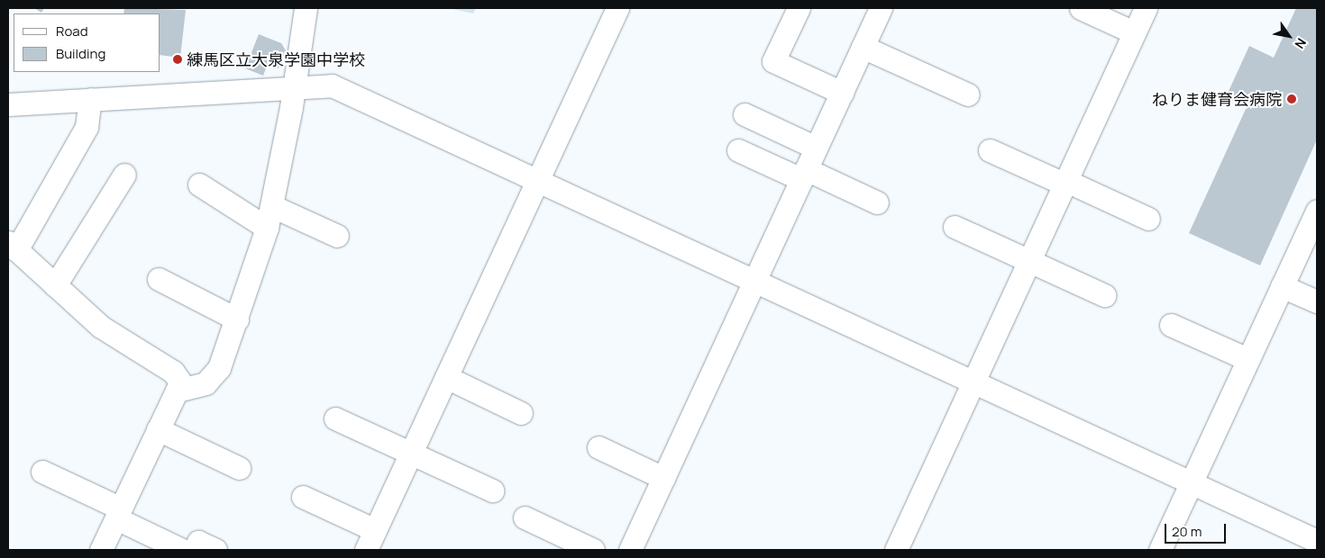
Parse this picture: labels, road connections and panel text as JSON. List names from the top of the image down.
{
  "places": ["練馬区立大泉学園中学校", "ねりま健育会病院"],
  "legend": ["Road", "Building"],
  "scale_bar": "20 m",
  "north": "bottom right"
}
